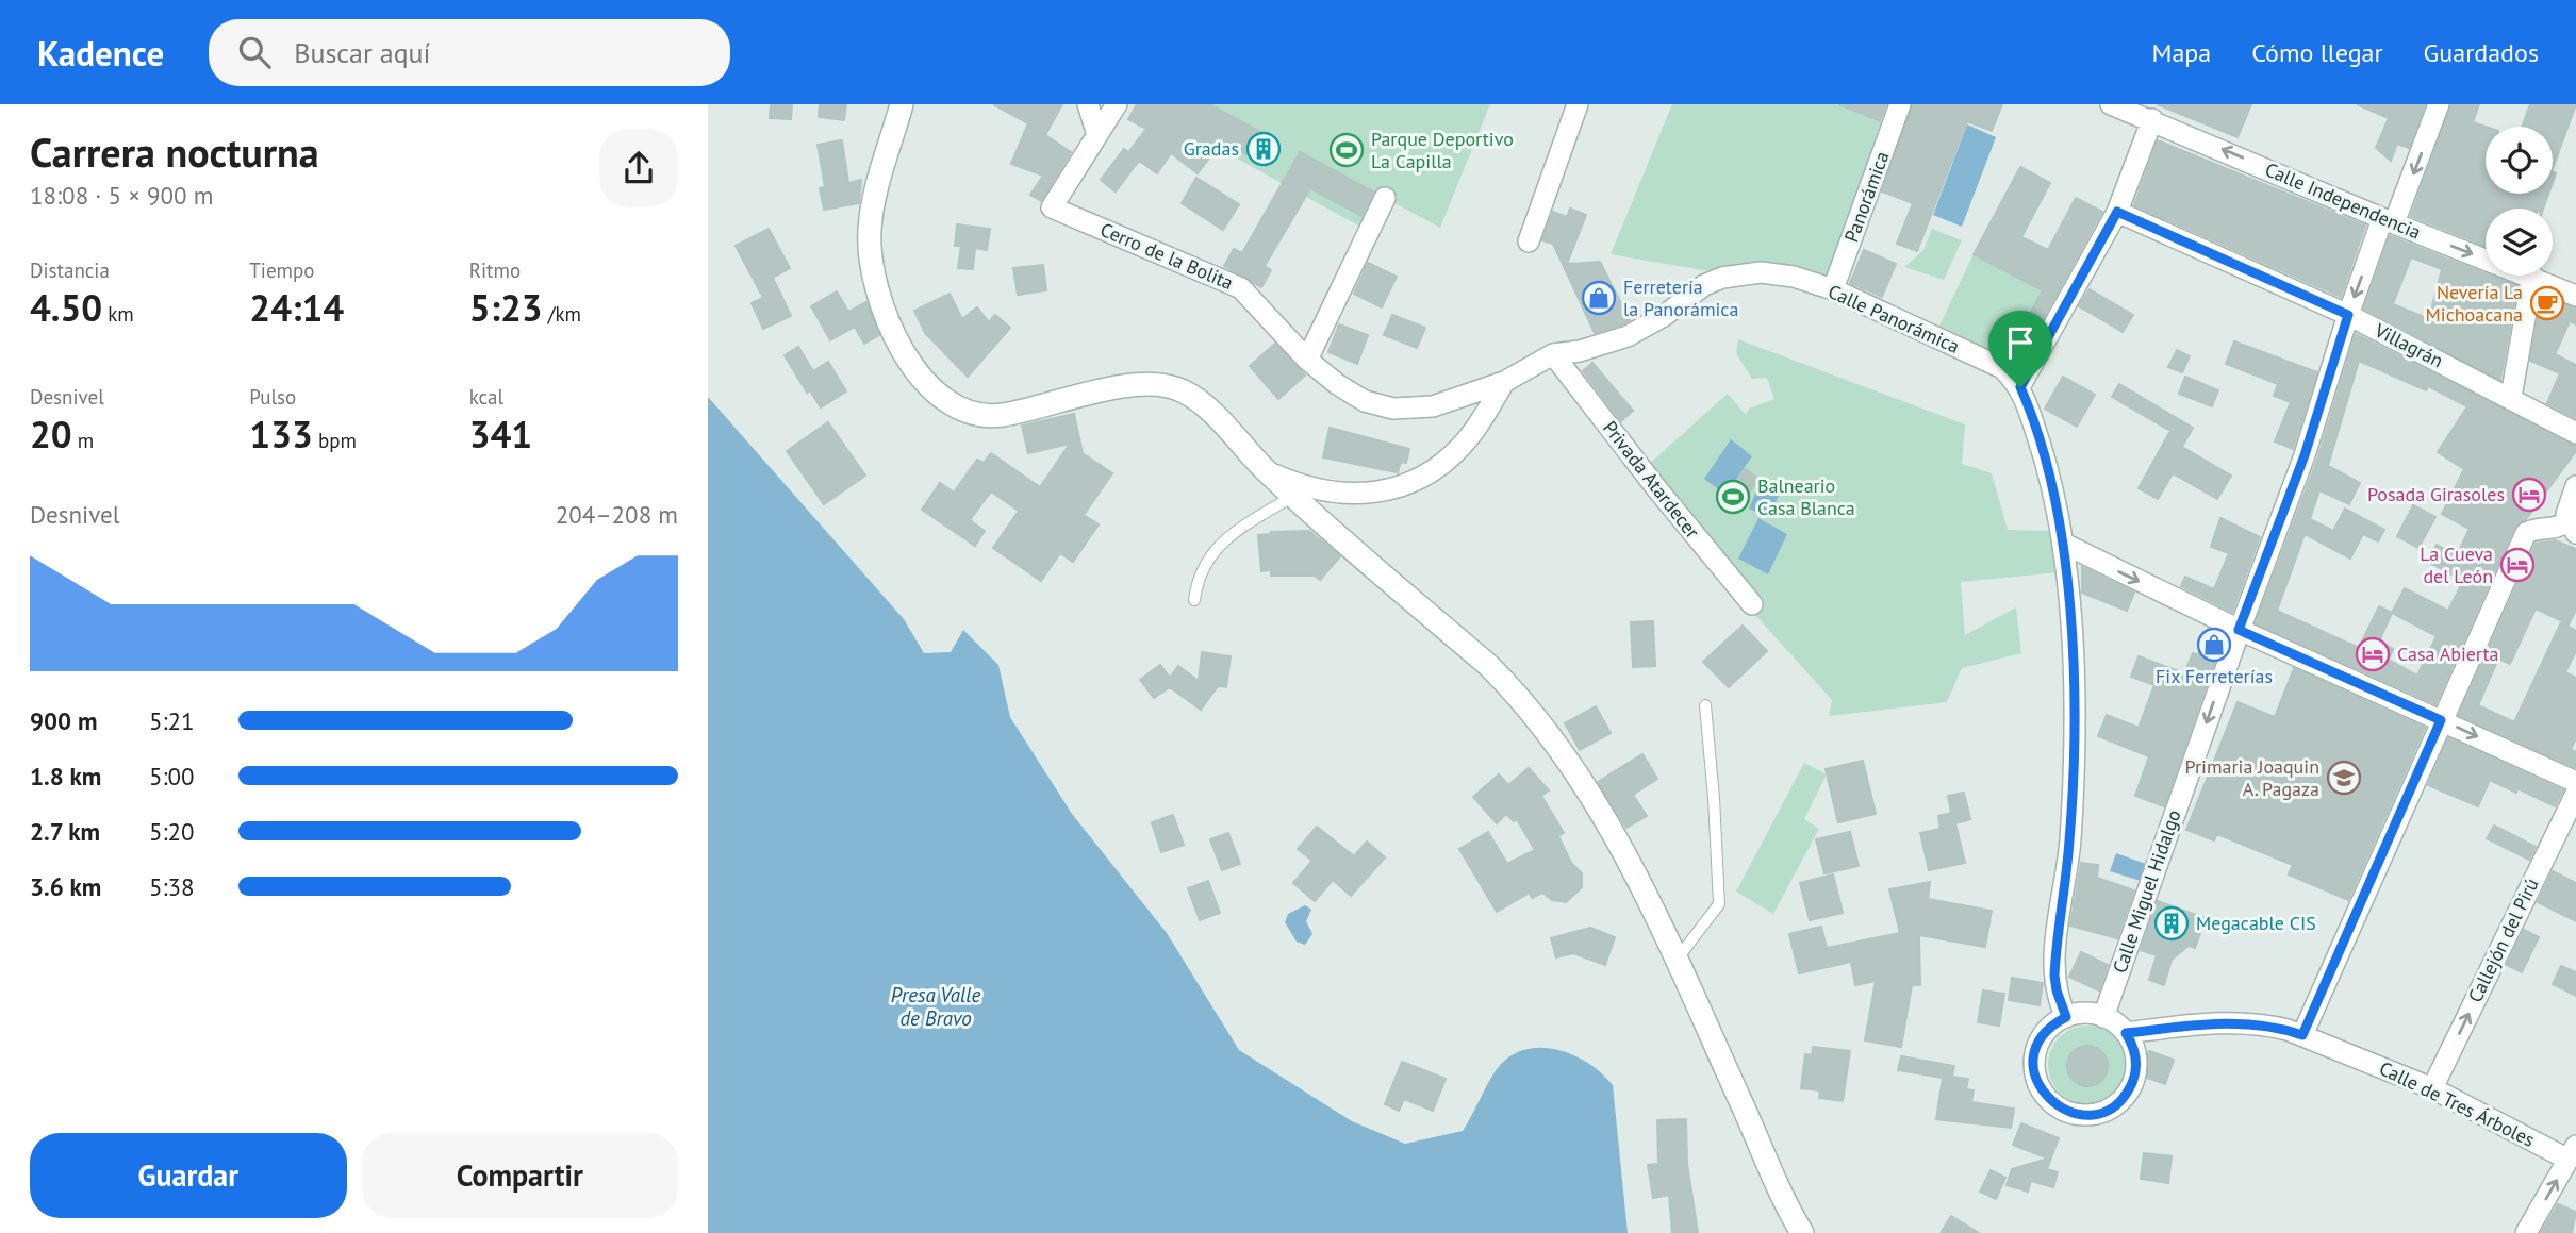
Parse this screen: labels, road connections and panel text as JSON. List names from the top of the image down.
{
  "streets": {
    "street": [
      "Panorámica",
      "Calle Independencia",
      "Cerro de la Bolita",
      "Calle Panorámica",
      "Villagrán",
      "Privada Atardecer",
      "Calle Miguel Hidalgo",
      "Callejón del Pirú",
      "Calle de Tres Árboles"
    ]
  },
  "crossings": [
    ["Panorámica", "Calle Panorámica"],
    ["Calle Independencia", "Calle Miguel Hidalgo"],
    ["Cerro de la Bolita", "Calle Panorámica"],
    ["Calle Panorámica", "Privada Atardecer"],
    ["Villagrán", "Calle Miguel Hidalgo"],
    ["Calle Miguel Hidalgo", "Calle de Tres Árboles"],
    ["Callejón del Pirú", "Calle de Tres Árboles"]
  ],
  "water": ["Presa Valle de Bravo"],
  "places": {
    "building": ["Gradas", "Megacable CIS"],
    "sports": ["Parque Deportivo La Capilla", "Balneario Casa Blanca"],
    "shop": ["Ferretería la Panorámica", "Fix Ferreterías"],
    "cafe": ["Nevería La Michoacana"],
    "hotel": ["Posada Girasoles", "La Cueva del León", "Casa Abierta"],
    "school or university": ["Primaria Joaquin A. Pagaza"]
  },
  "page": {
    "header": "Kadence",
    "search": "Buscar aquí",
    "nav": ["Mapa", "Cómo llegar", "Guardados"],
    "heading": ["Carrera nocturna", "18:08 · 5 × 900 m"],
    "stats": [
      ["Distancia", "4.50 km"],
      ["Tiempo", "24:14"],
      ["Ritmo", "5:23 /km"],
      ["Desnivel", "20 m"],
      ["Pulso", "133 bpm"],
      ["kcal", "341"]
    ],
    "chart": ["Desnivel", "204–208 m"],
    "list": [
      {
        "name": "900 m",
        "note": "5:21"
      },
      {
        "name": "1.8 km",
        "note": "5:00"
      },
      {
        "name": "2.7 km",
        "note": "5:20"
      },
      {
        "name": "3.6 km",
        "note": "5:38"
      }
    ],
    "buttons": ["Guardar", "Compartir"]
  }
}
